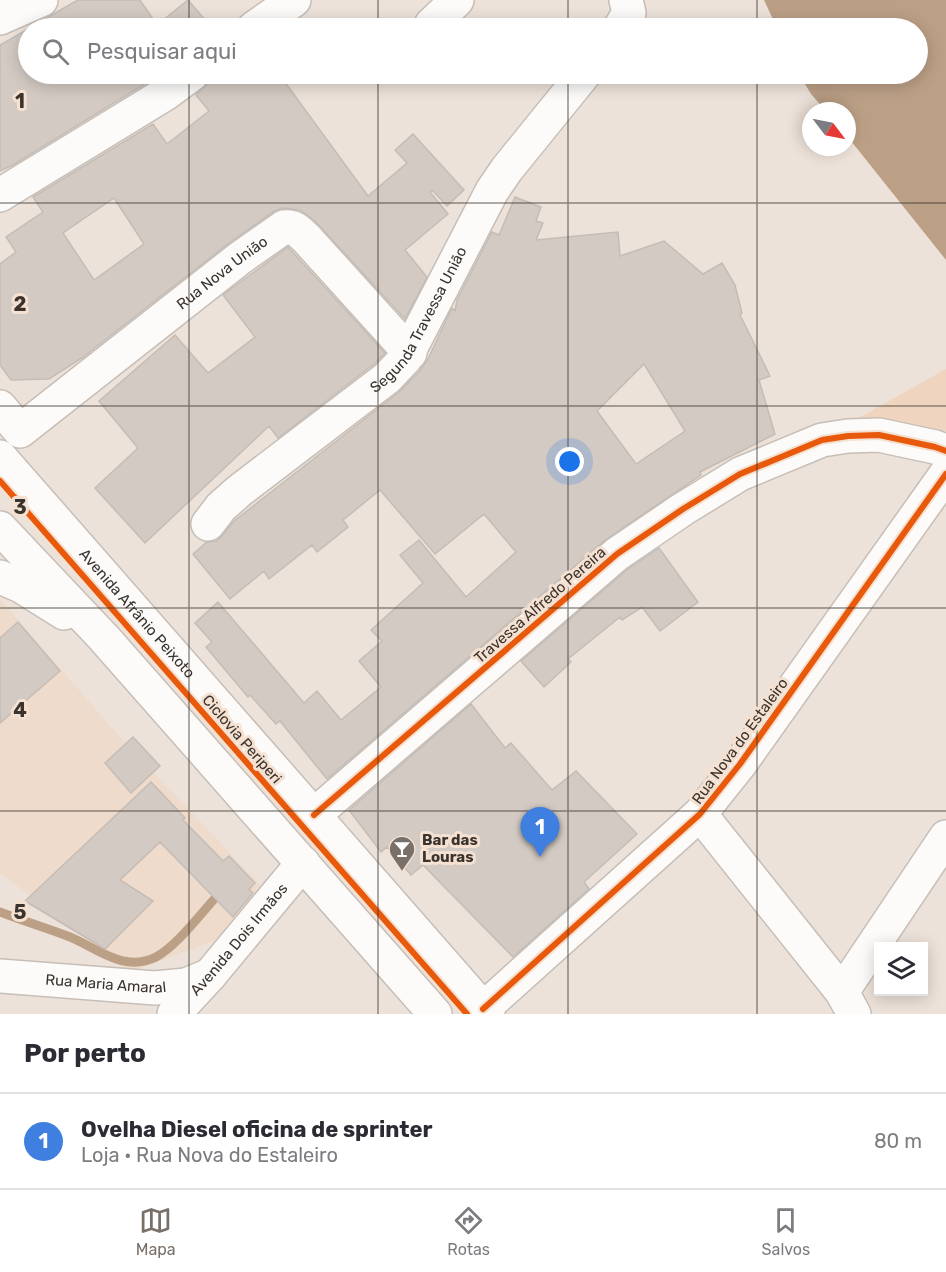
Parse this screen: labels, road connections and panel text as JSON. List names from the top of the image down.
{
  "streets": {
    "street": [
      "Rua Nova União",
      "Segunda Travessa União",
      "Travessa Alfredo Pereira",
      "Avenida Afrânio Peixoto",
      "Rua Nova do Estaleiro",
      "Avenida Dois Irmãos",
      "Rua Maria Amaral"
    ],
    "cycle path": ["Ciclovia Periperi"]
  },
  "crossings": [
    ["Rua Nova União", "Segunda Travessa União"],
    ["Travessa Alfredo Pereira", "Avenida Afrânio Peixoto"],
    ["Avenida Afrânio Peixoto", "Rua Nova do Estaleiro"],
    ["Avenida Dois Irmãos", "Rua Maria Amaral"]
  ],
  "places": {
    "bar": ["Bar das Louras"]
  },
  "north": "bottom right",
  "page": {
    "search": "Pesquisar aqui",
    "pins": "1",
    "heading": "Por perto",
    "list": [
      {
        "mark": "1",
        "name": "Ovelha Diesel oficina de sprinter",
        "note": "Loja · Rua Nova do Estaleiro",
        "value": "80 m"
      }
    ],
    "nav": ["Mapa", "Rotas", "Salvos"]
  },
  "grid": {
    "rows": [
      "1",
      "2",
      "3",
      "4",
      "5"
    ]
  }
}
